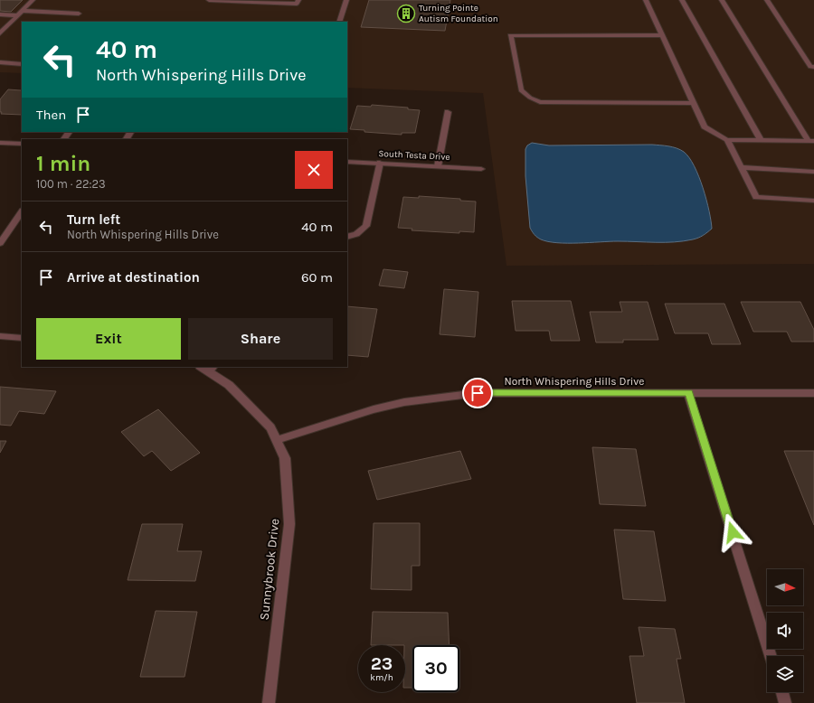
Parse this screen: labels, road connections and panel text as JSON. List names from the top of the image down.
{
  "streets": {
    "street": ["South Testa Drive", "North Whispering Hills Drive", "Sunnybrook Drive"]
  },
  "crossings": [
    ["North Whispering Hills Drive", "Sunnybrook Drive"]
  ],
  "places": {
    "building": ["Turning Pointe Autism Foundation"]
  },
  "north": "right",
  "page": {
    "turn": ["40 m", "North Whispering Hills Drive"],
    "then": "Then",
    "heading": ["1 min", "100 m · 22:23"],
    "list": [
      {
        "name": "Turn left",
        "note": "North Whispering Hills Drive",
        "value": "40 m"
      },
      {
        "name": "Arrive at destination",
        "value": "60 m"
      }
    ],
    "buttons": ["Exit", "Share"],
    "speed": "23 km/h",
    "limit": "30"
  }
}
